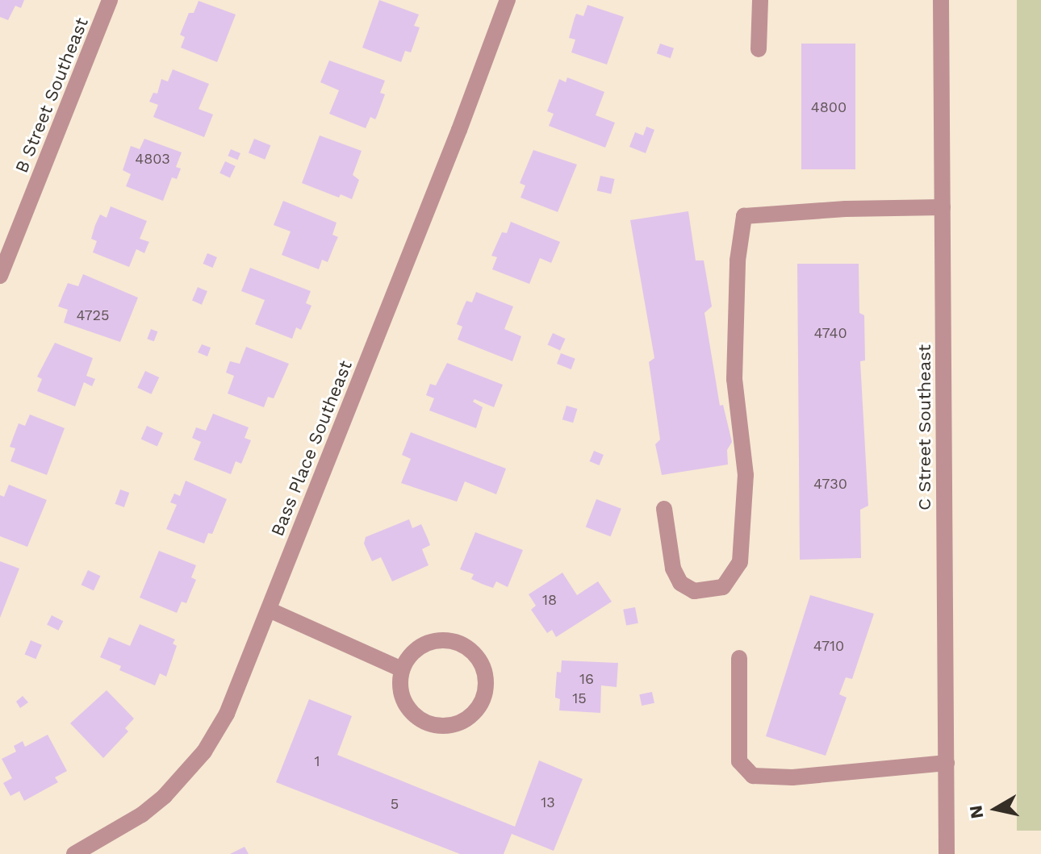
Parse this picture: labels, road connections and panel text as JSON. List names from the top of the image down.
{
  "streets": {
    "street": ["B Street Southeast", "C Street Southeast", "Bass Place Southeast"]
  },
  "house_numbers": [
    "4800",
    "4803",
    "4725",
    "4740",
    "4730",
    "18",
    "4710",
    "16",
    "15",
    "1",
    "13",
    "5"
  ],
  "north": "left"
}
